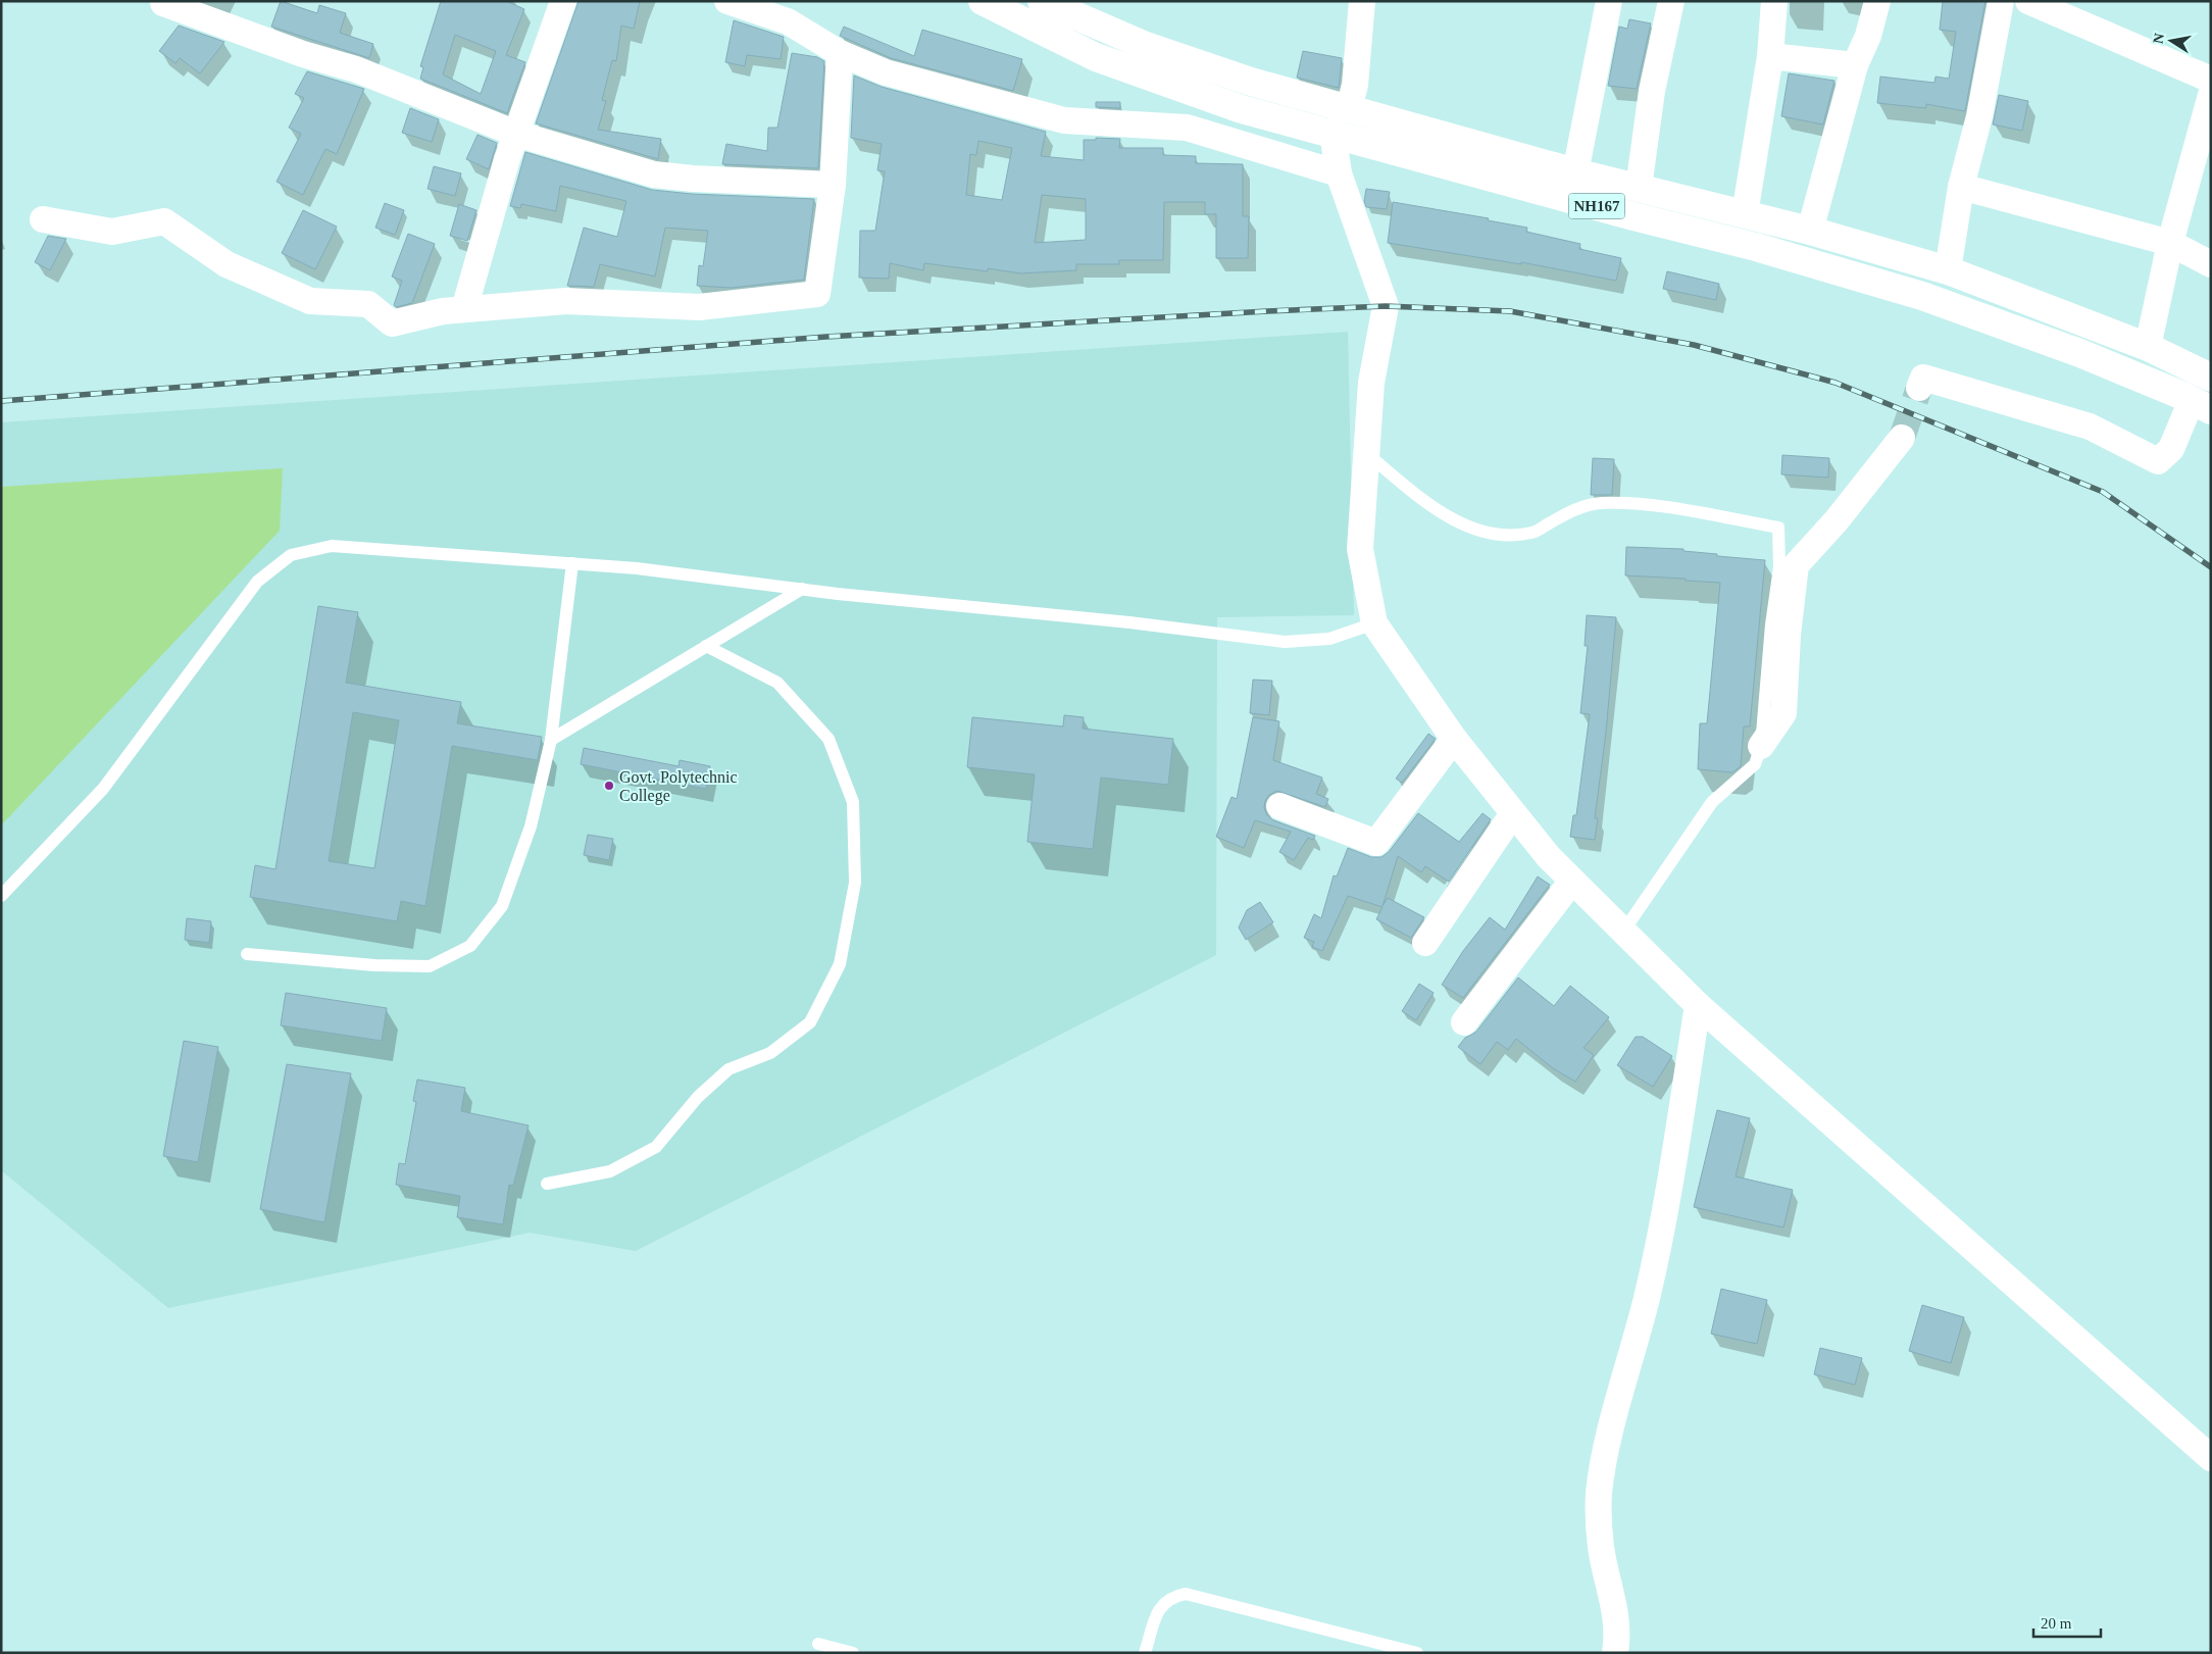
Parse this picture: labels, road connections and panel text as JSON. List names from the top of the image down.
{
  "streets": {
    "highway": ["NH167"]
  },
  "places": ["Govt. Polytechnic College"],
  "scale_bar": "20 m",
  "north": "left"
}
